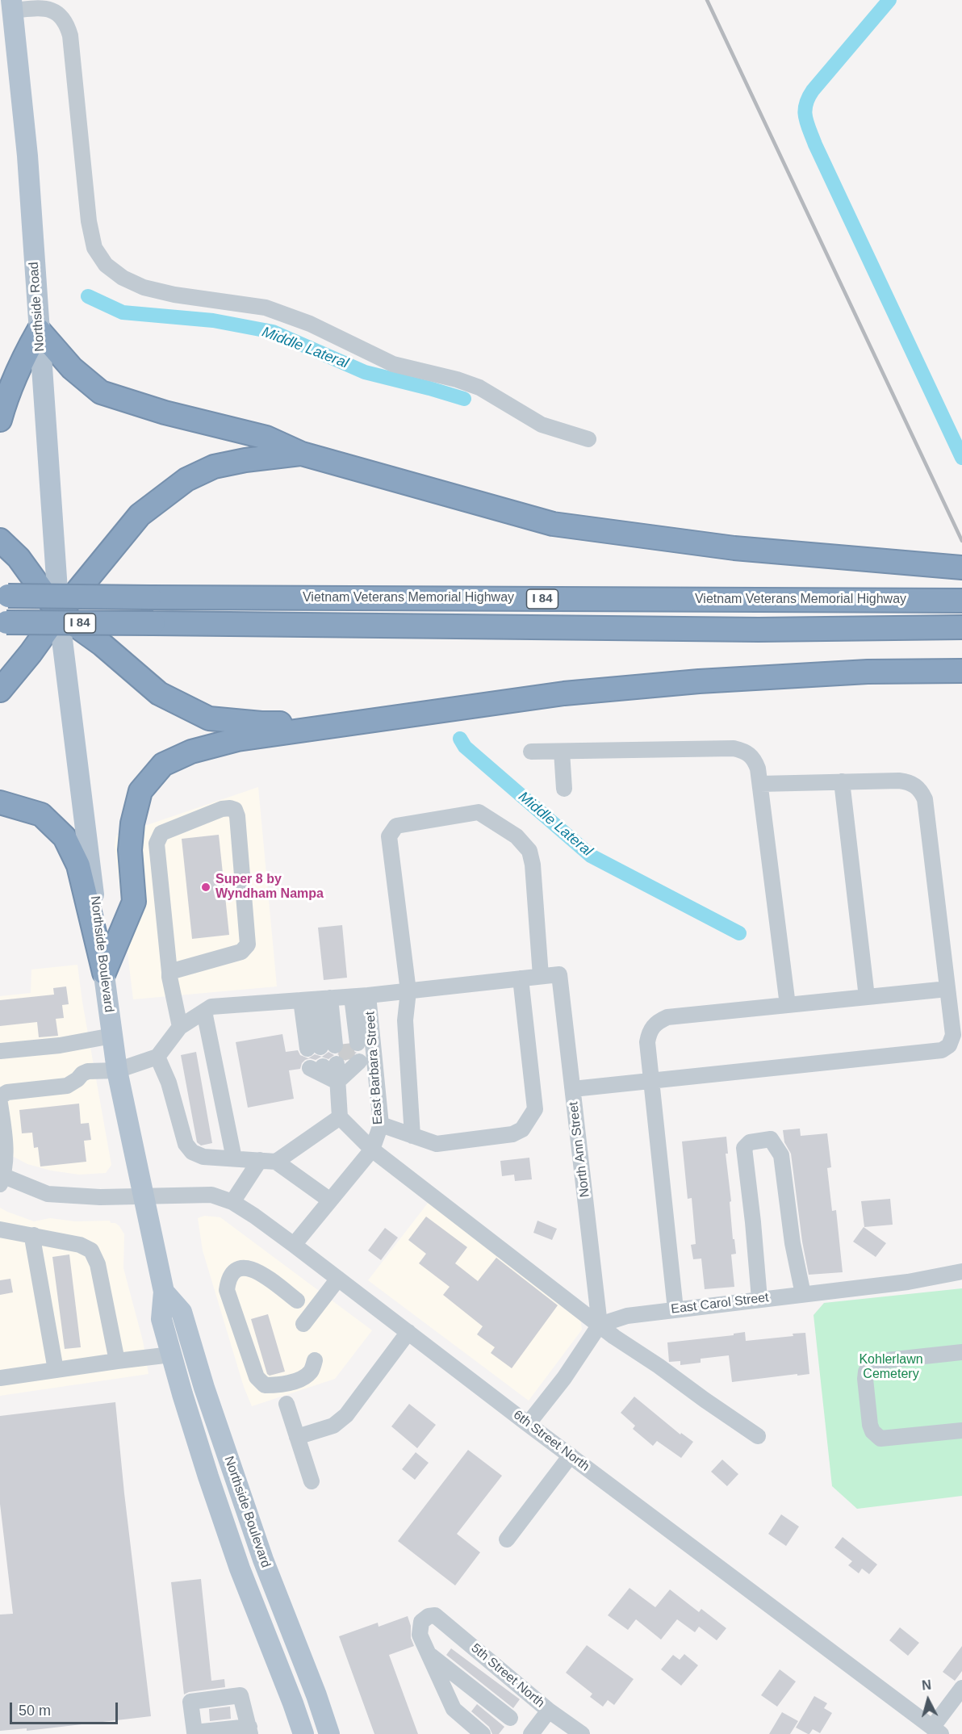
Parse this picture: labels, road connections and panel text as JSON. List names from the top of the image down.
{
  "streets": {
    "highway": ["Vietnam Veterans Memorial Highway", "I 84"],
    "main road": ["Northside Road", "Northside Boulevard"],
    "street": [
      "East Barbara Street",
      "North Ann Street",
      "East Carol Street",
      "6th Street North",
      "5th Street North"
    ]
  },
  "crossings": [
    ["Northside Road", "Northside Boulevard"],
    ["Northside Boulevard", "6th Street North"],
    ["East Barbara Street", "North Ann Street"],
    ["East Barbara Street", "6th Street North"],
    ["North Ann Street", "East Carol Street"]
  ],
  "water": ["Middle Lateral"],
  "parks": ["Kohlerlawn Cemetery"],
  "places": ["Super 8 by Wyndham Nampa"],
  "scale_bar": "50 m",
  "north": "top"
}
